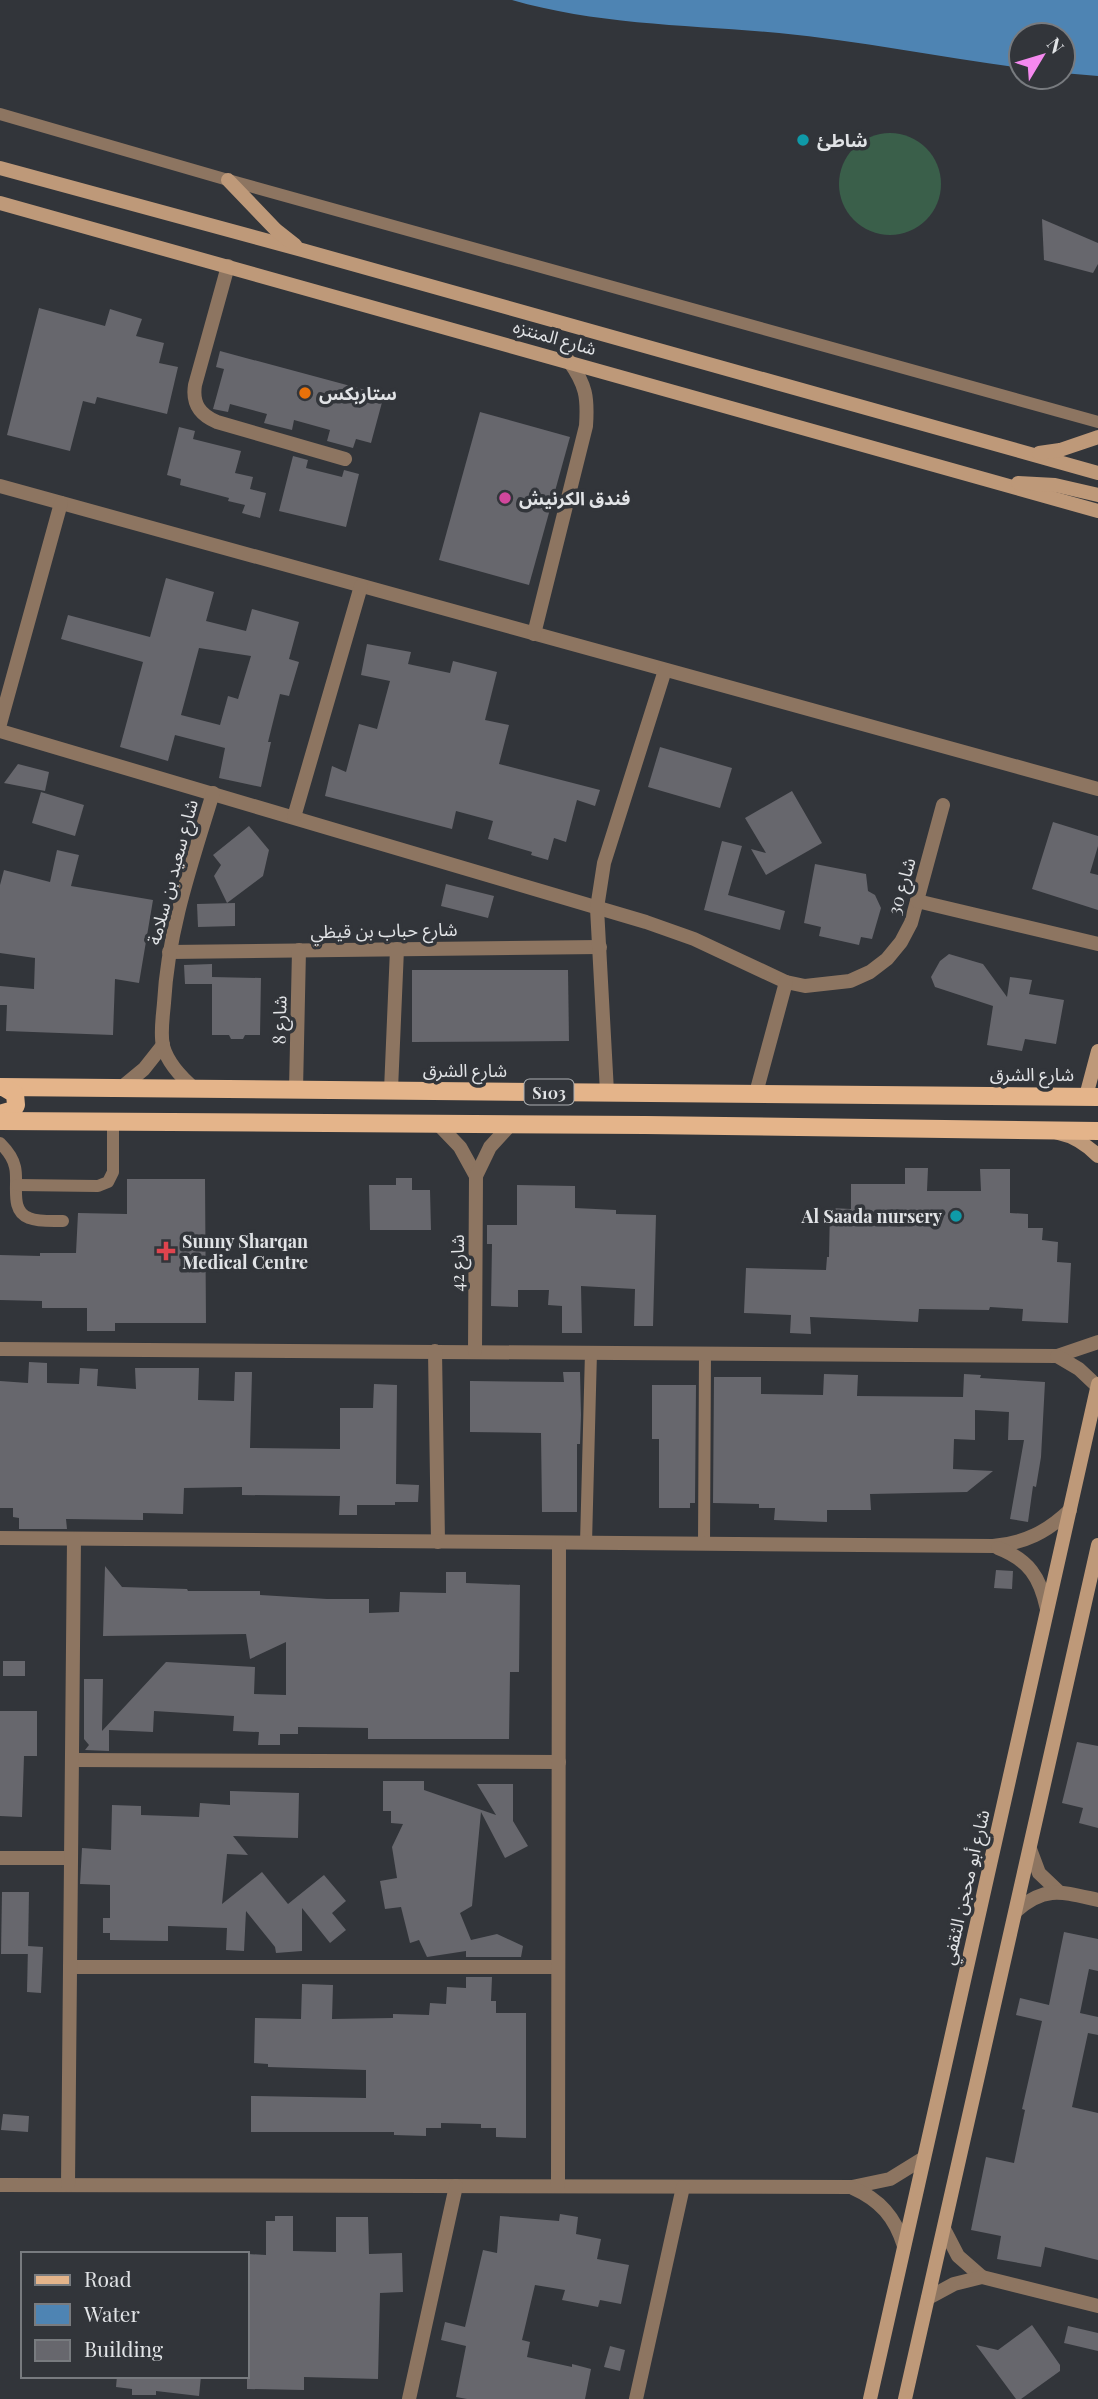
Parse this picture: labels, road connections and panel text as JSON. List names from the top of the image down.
{
  "streets": {
    "main road": [
      "شارع المنتزه",
      "شارع الشرق",
      "S103",
      "شارع أبو محجن الثقفي"
    ],
    "street": [
      "شارع سعيد بن سلامة",
      "شارع 30",
      "شارع حباب بن قيظي",
      "شارع 8",
      "شارع 42"
    ]
  },
  "crossings": [
    ["شارع سعيد بن سلامة", "شارع حباب بن قيظي"],
    ["شارع حباب بن قيظي", "شارع 8"],
    ["شارع 8", "شارع الشرق"],
    ["S103", "شارع 42"]
  ],
  "places": {
    "other": [
      "شاطئ",
      "ستاربكس",
      "فندق الكرنيش",
      "Al Saada nursery"
    ],
    "health": ["Sunny Sharqan Medical Centre"]
  },
  "legend": ["Road", "Water", "Building"],
  "north": "top right"
}
